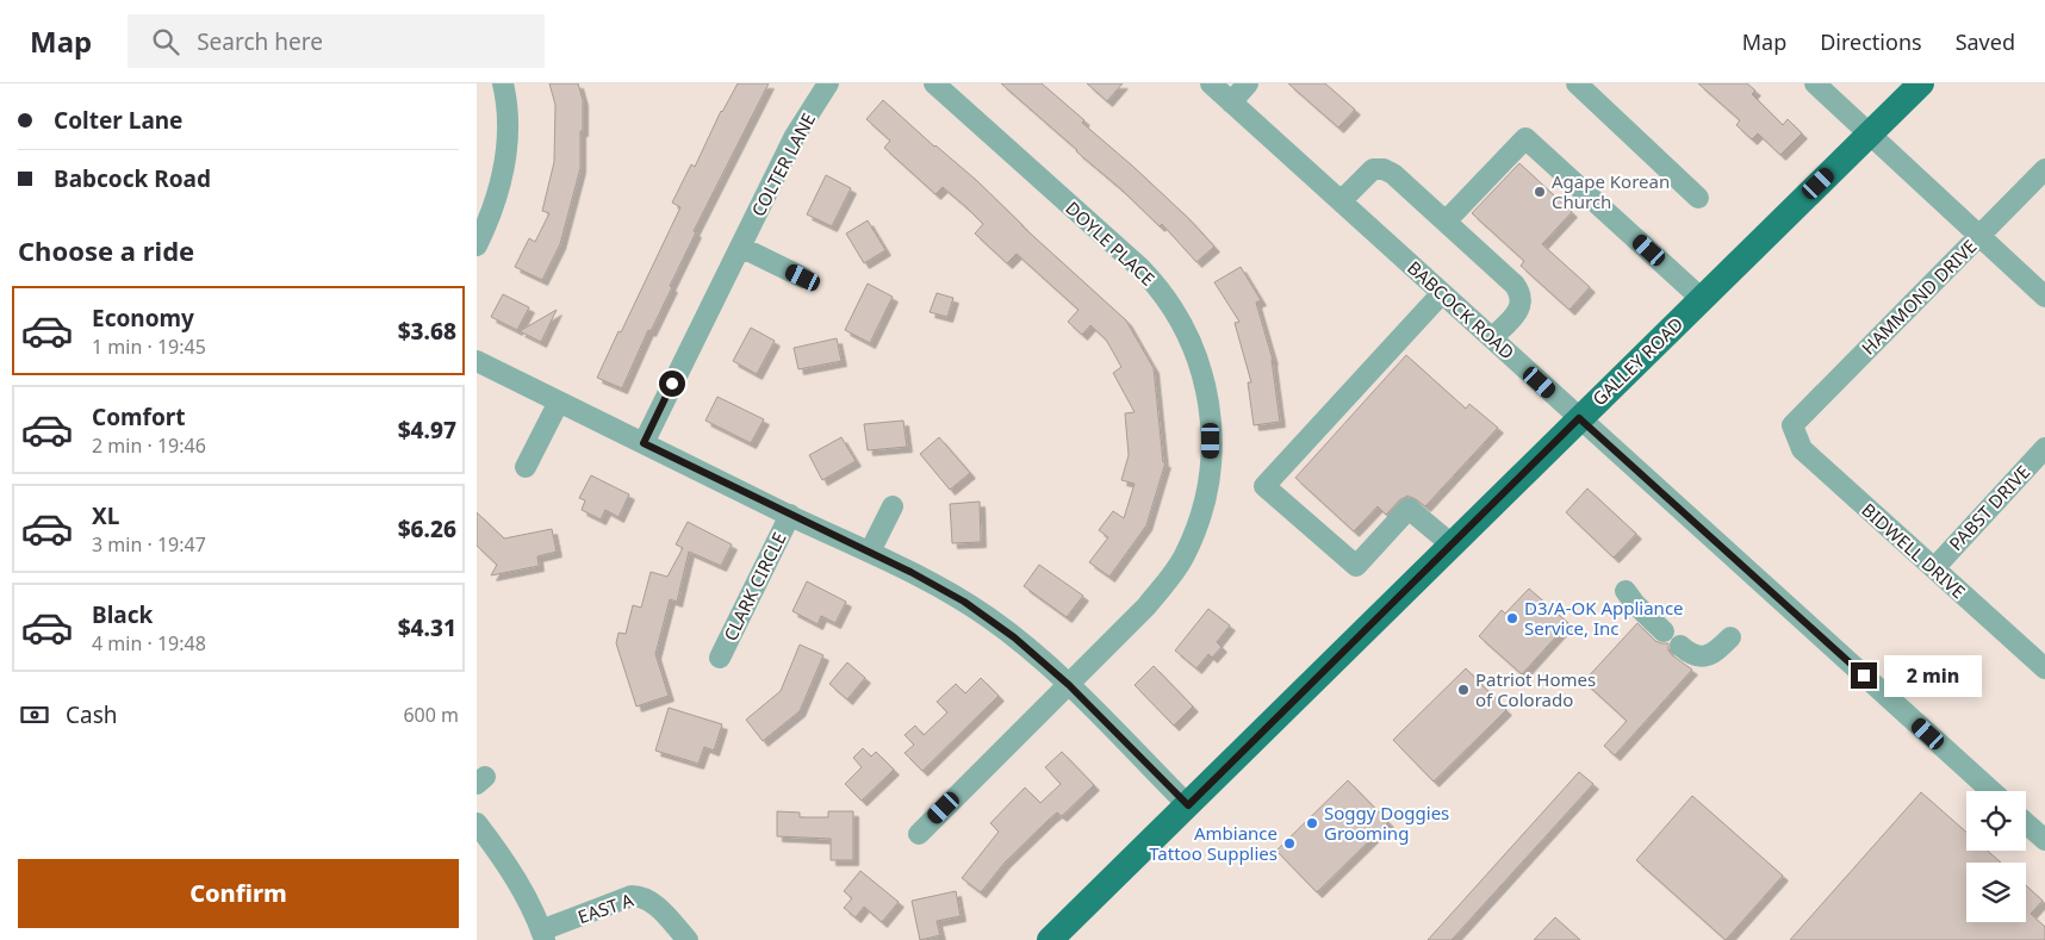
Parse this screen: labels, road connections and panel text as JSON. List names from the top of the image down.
{
  "streets": {
    "main road": ["GALLEY ROAD"],
    "street": [
      "COLTER LANE",
      "DOYLE PLACE",
      "HAMMOND DRIVE",
      "BABCOCK ROAD",
      "PABST DRIVE",
      "BIDWELL DRIVE",
      "CLARK CIRCLE",
      "EAST A"
    ]
  },
  "crossings": [
    ["HAMMOND DRIVE", "BIDWELL DRIVE"],
    ["BABCOCK ROAD", "GALLEY ROAD"],
    ["PABST DRIVE", "BIDWELL DRIVE"]
  ],
  "places": [
    "Agape Korean Church",
    "D3/A-OK Appliance Service, Inc",
    "Patriot Homes of Colorado",
    "Soggy Doggies Grooming",
    "Ambiance Tattoo Supplies"
  ],
  "page": {
    "header": "Map",
    "search": "Search here",
    "nav": ["Map", "Directions", "Saved"],
    "banner": ["Colter Lane", "Babcock Road"],
    "heading": "Choose a ride",
    "list": [
      {
        "name": "Economy",
        "note": "1 min · 19:45",
        "value": "$3.68"
      },
      {
        "name": "Comfort",
        "note": "2 min · 19:46",
        "value": "$4.97"
      },
      {
        "name": "XL",
        "note": "3 min · 19:47",
        "value": "$6.26"
      },
      {
        "name": "Black",
        "note": "4 min · 19:48",
        "value": "$4.31"
      }
    ],
    "bubble": "2 min",
    "pay": ["Cash", "600 m"],
    "buttons": "Confirm"
  }
}
